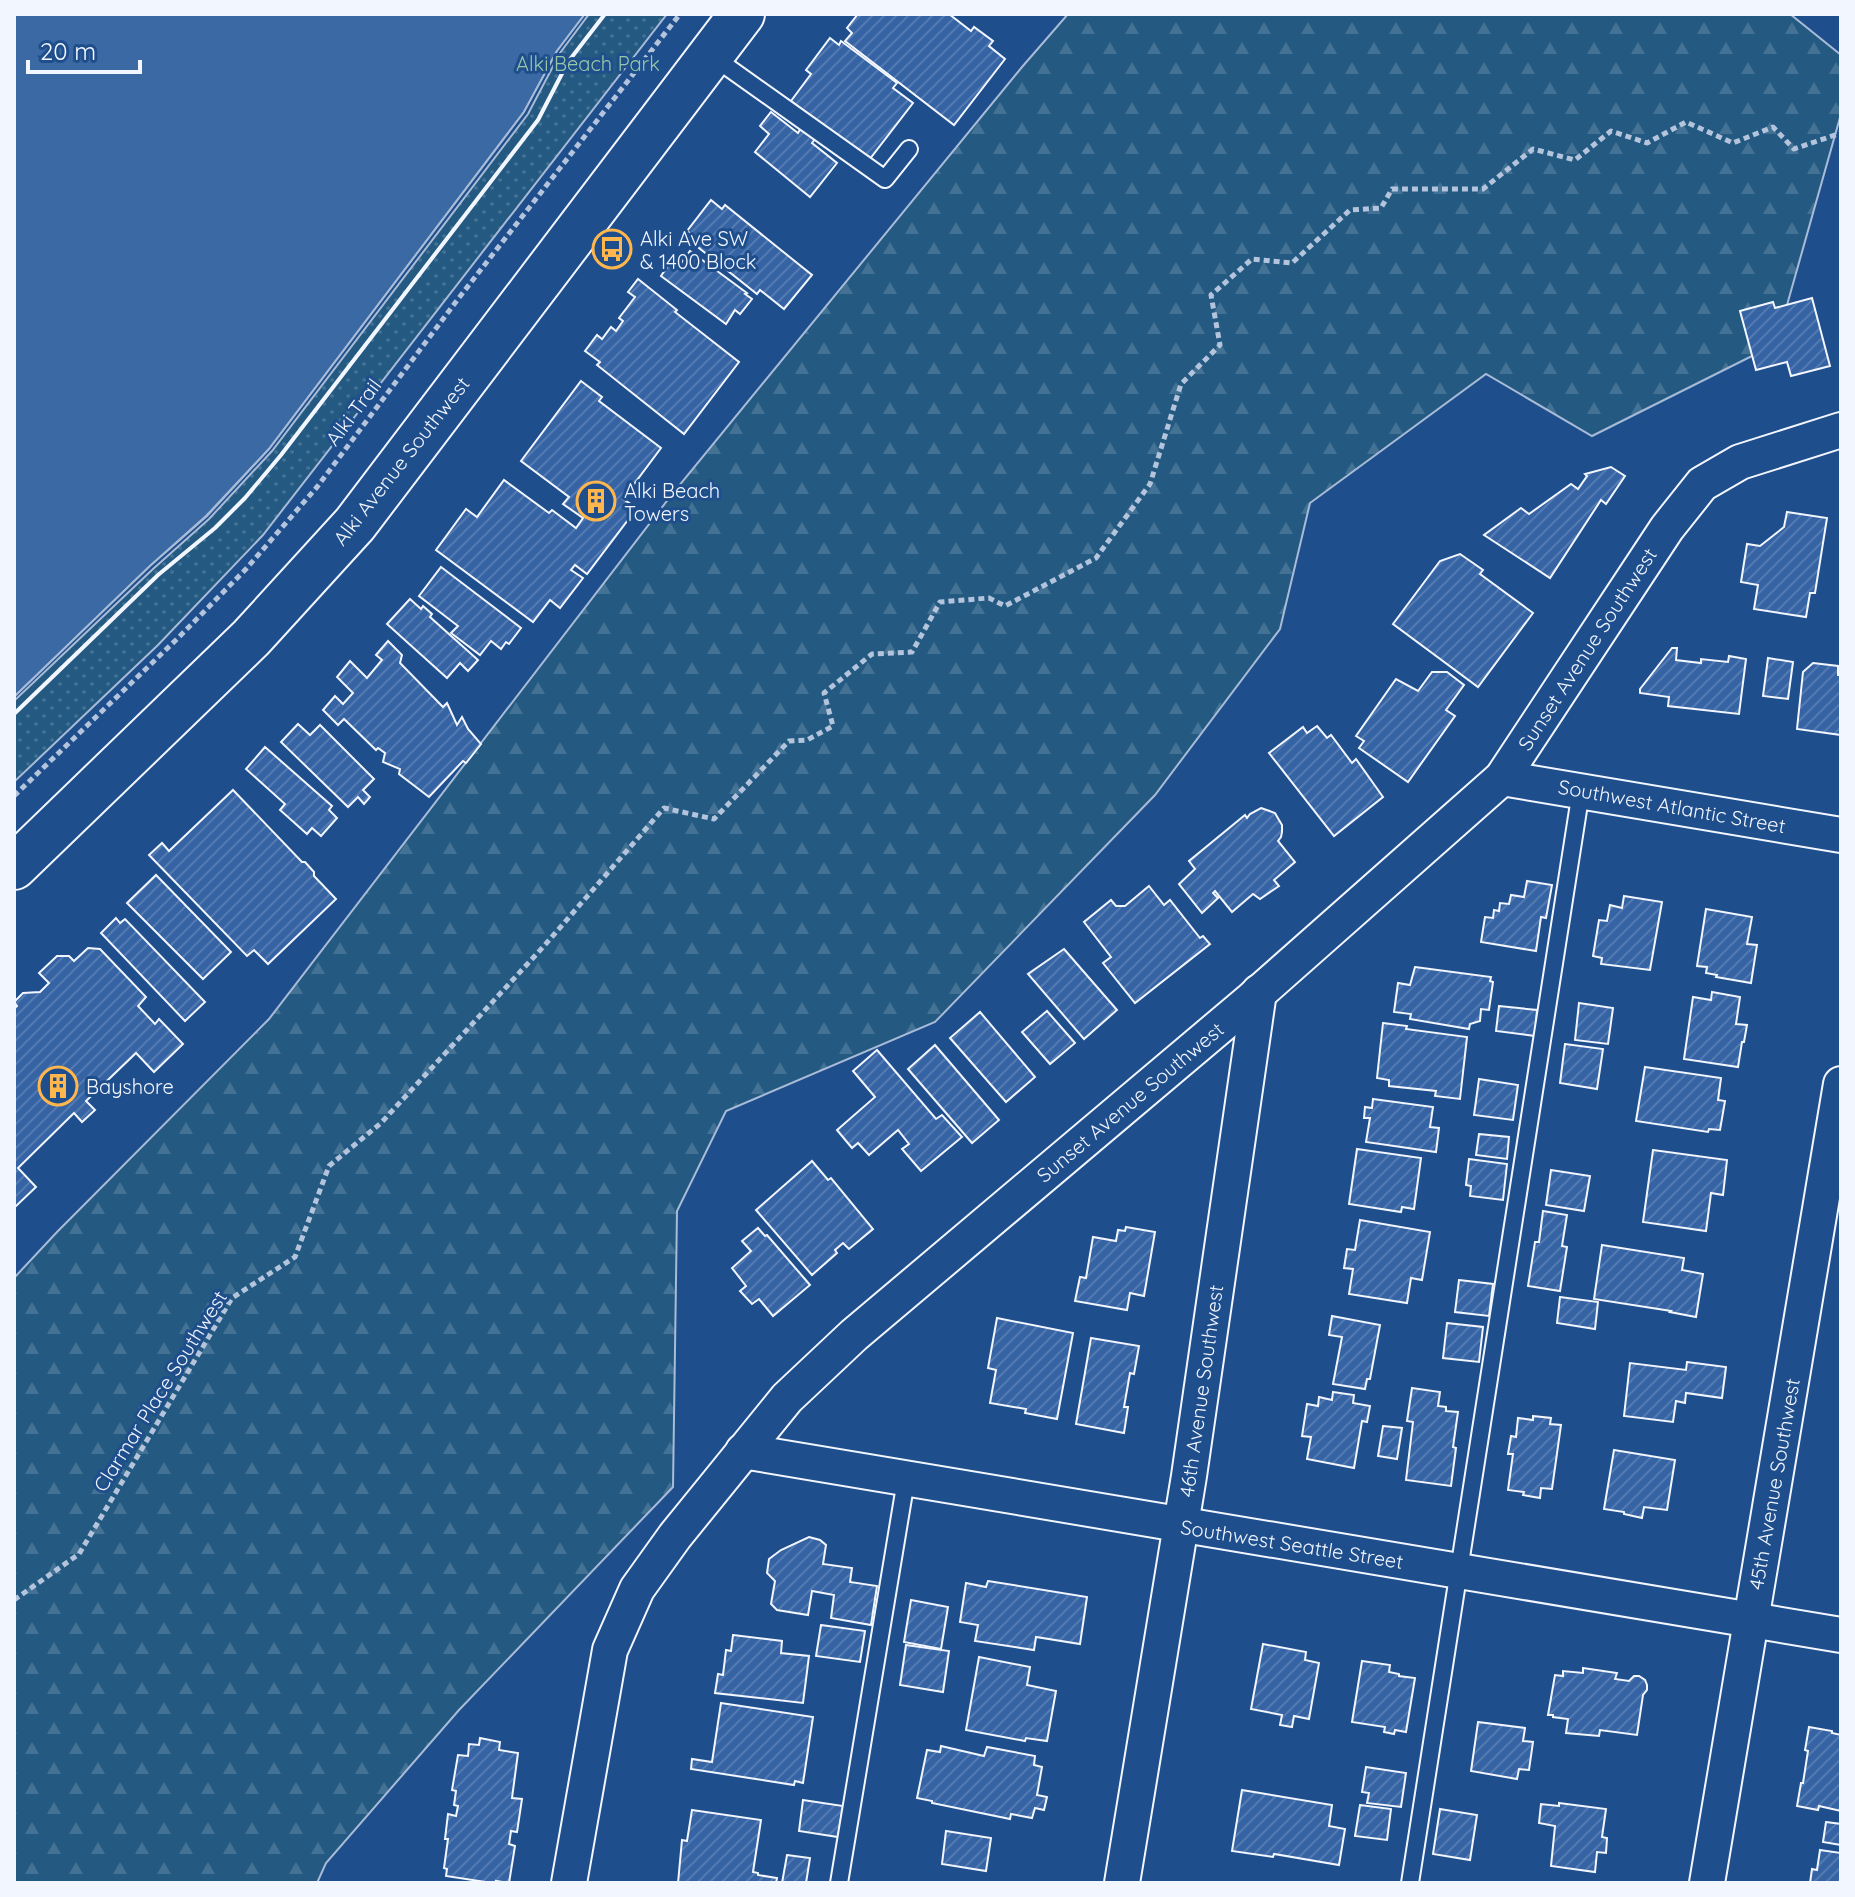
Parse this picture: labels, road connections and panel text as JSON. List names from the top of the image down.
{
  "streets": {
    "main road": ["Alki Avenue Southwest"],
    "street": [
      "Sunset Avenue Southwest",
      "Southwest Atlantic Street",
      "46th Avenue Southwest",
      "45th Avenue Southwest",
      "Southwest Seattle Street"
    ],
    "path": ["Alki Trail", "Clarmar Place Southwest"]
  },
  "crossings": [
    ["Sunset Avenue Southwest", "Southwest Atlantic Street"],
    ["Sunset Avenue Southwest", "46th Avenue Southwest"],
    ["Sunset Avenue Southwest", "Southwest Seattle Street"],
    ["46th Avenue Southwest", "Southwest Seattle Street"],
    ["45th Avenue Southwest", "Southwest Seattle Street"]
  ],
  "parks": ["Alki Beach Park"],
  "places": {
    "bus stop": ["Alki Ave SW & 1400 Block"],
    "building": ["Alki Beach Towers", "Bayshore"]
  },
  "scale_bar": "20 m"
}
